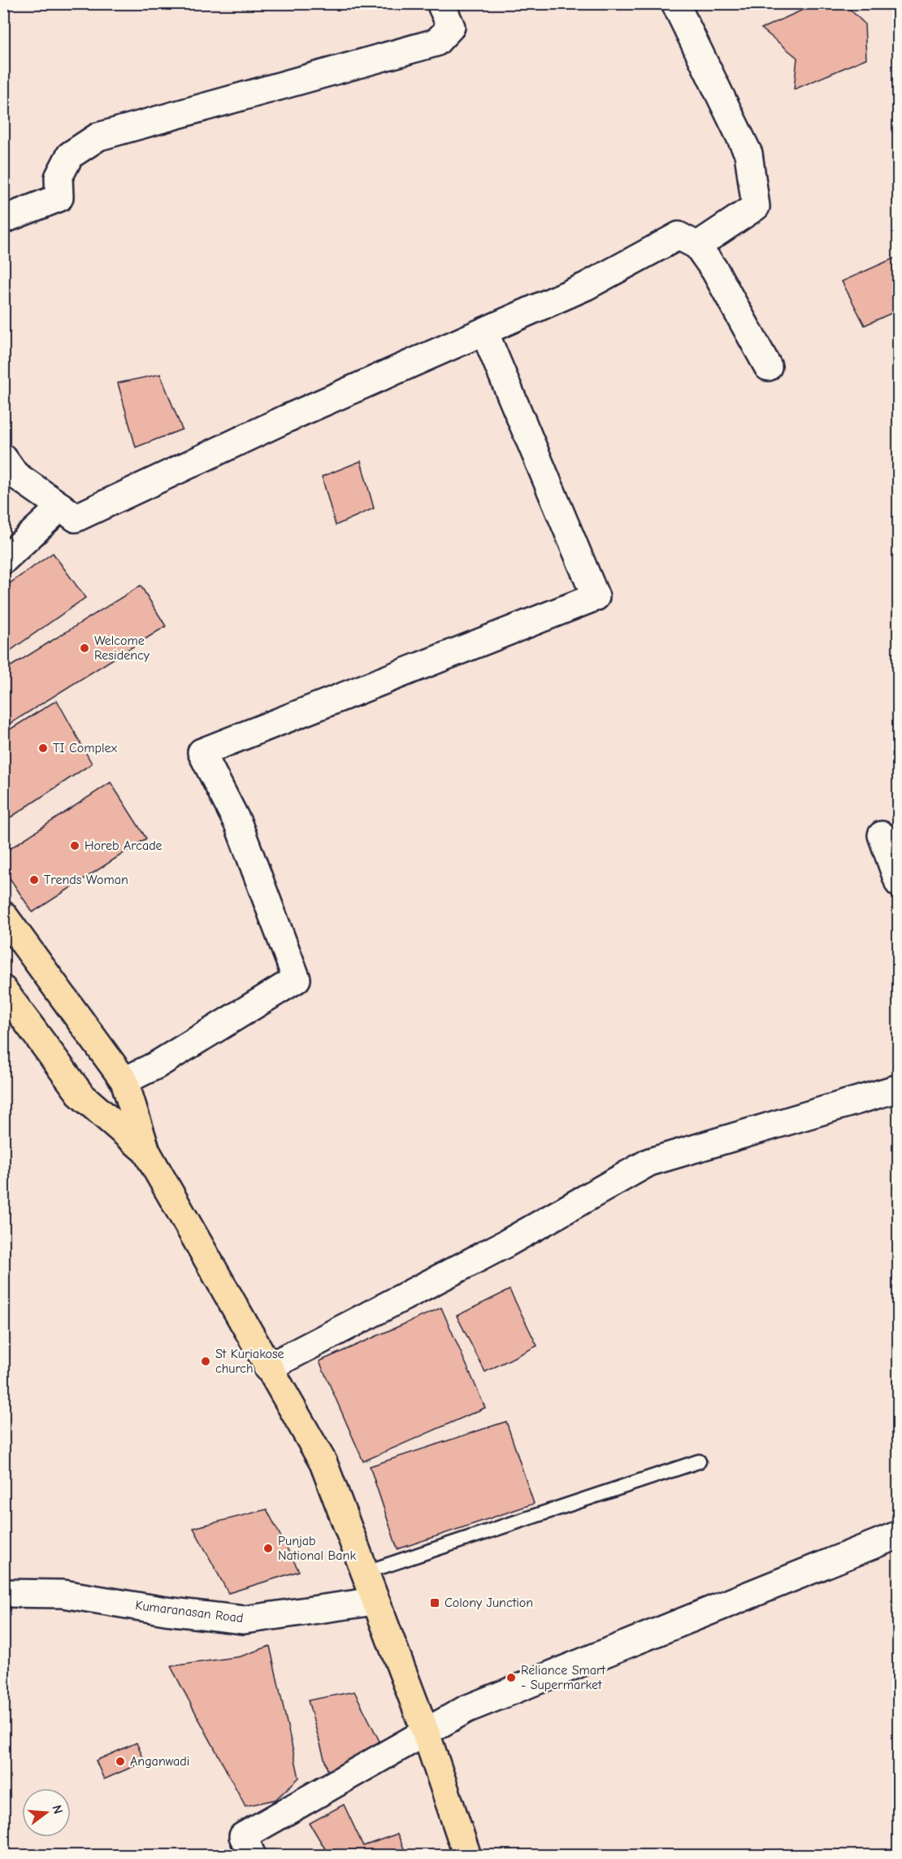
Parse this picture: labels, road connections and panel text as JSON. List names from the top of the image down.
{
  "streets": {
    "street": ["Kumaranasan Road"]
  },
  "places": {
    "other": [
      "Welcome Residency",
      "TI Complex",
      "Horeb Arcade",
      "Trends Woman",
      "St Kuriakose church",
      "Punjab National Bank",
      "Reliance Smart - Supermarket",
      "Anganwadi"
    ],
    "transit": ["Colony Junction"]
  },
  "north": "right"
}
